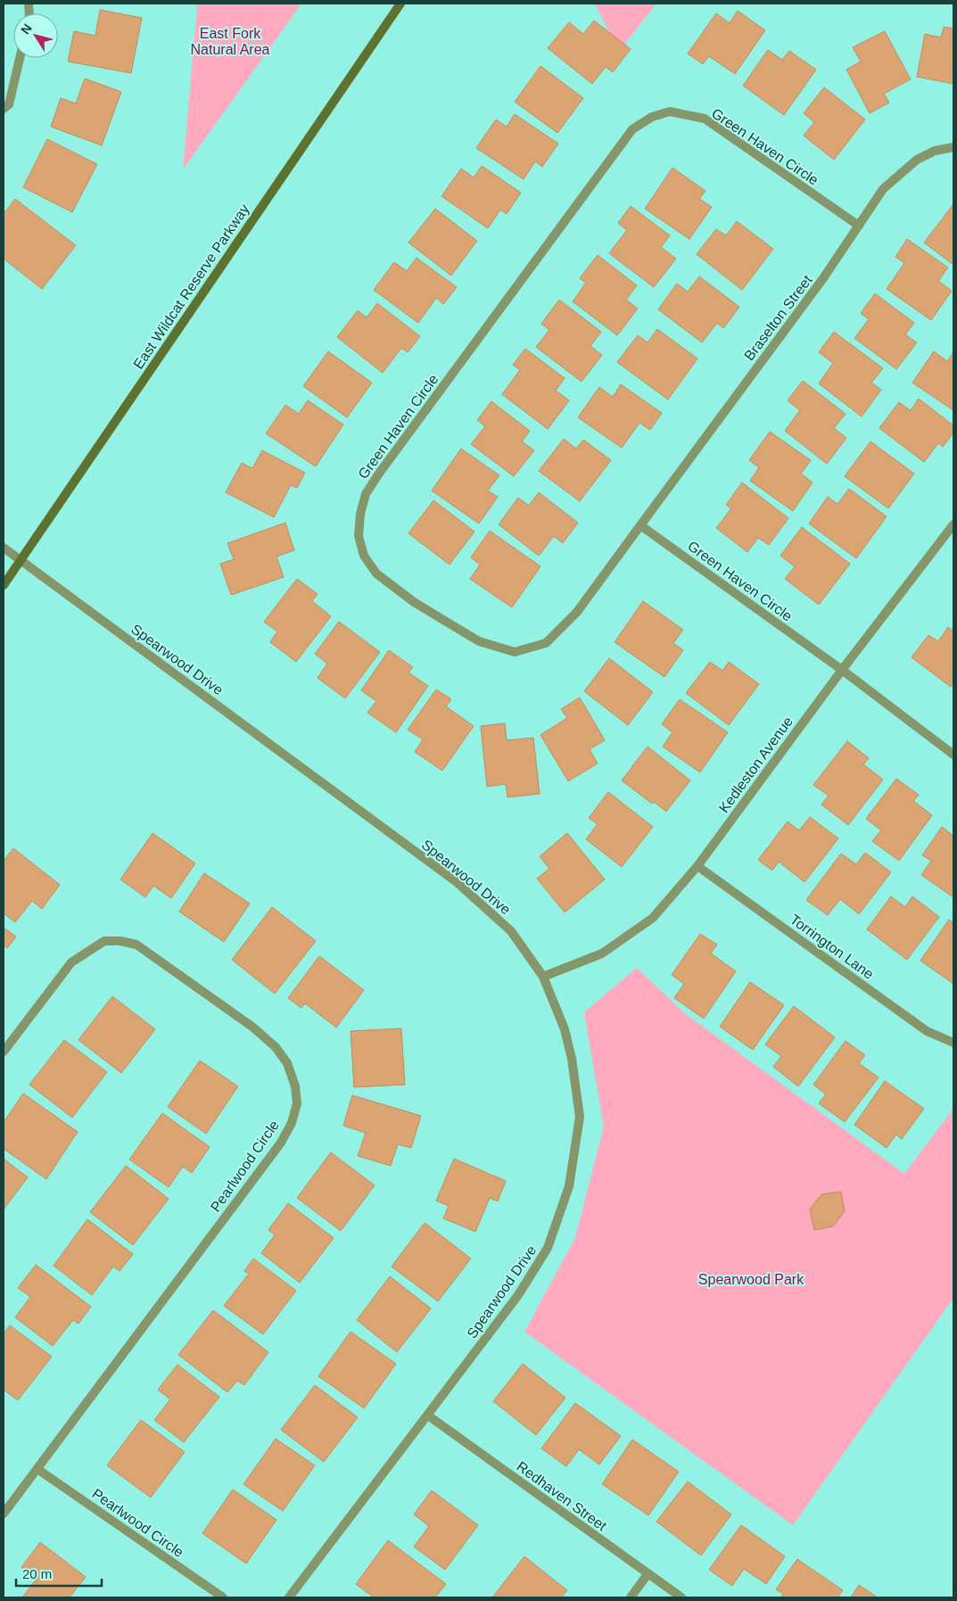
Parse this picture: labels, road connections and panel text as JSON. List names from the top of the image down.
{
  "streets": {
    "main road": ["East Wildcat Reserve Parkway"],
    "street": [
      "Green Haven Circle",
      "Braselton Street",
      "Spearwood Drive",
      "Kedleston Avenue",
      "Torrington Lane",
      "Pearlwood Circle",
      "Redhaven Street"
    ]
  },
  "crossings": [
    ["Green Haven Circle", "Braselton Street"],
    ["Green Haven Circle", "Kedleston Avenue"],
    ["East Wildcat Reserve Parkway", "Spearwood Drive"],
    ["Spearwood Drive", "Kedleston Avenue"],
    ["Spearwood Drive", "Redhaven Street"],
    ["Kedleston Avenue", "Torrington Lane"]
  ],
  "parks": ["East Fork Natural Area", "Spearwood Park"],
  "scale_bar": "20 m",
  "north": "top left"
}
